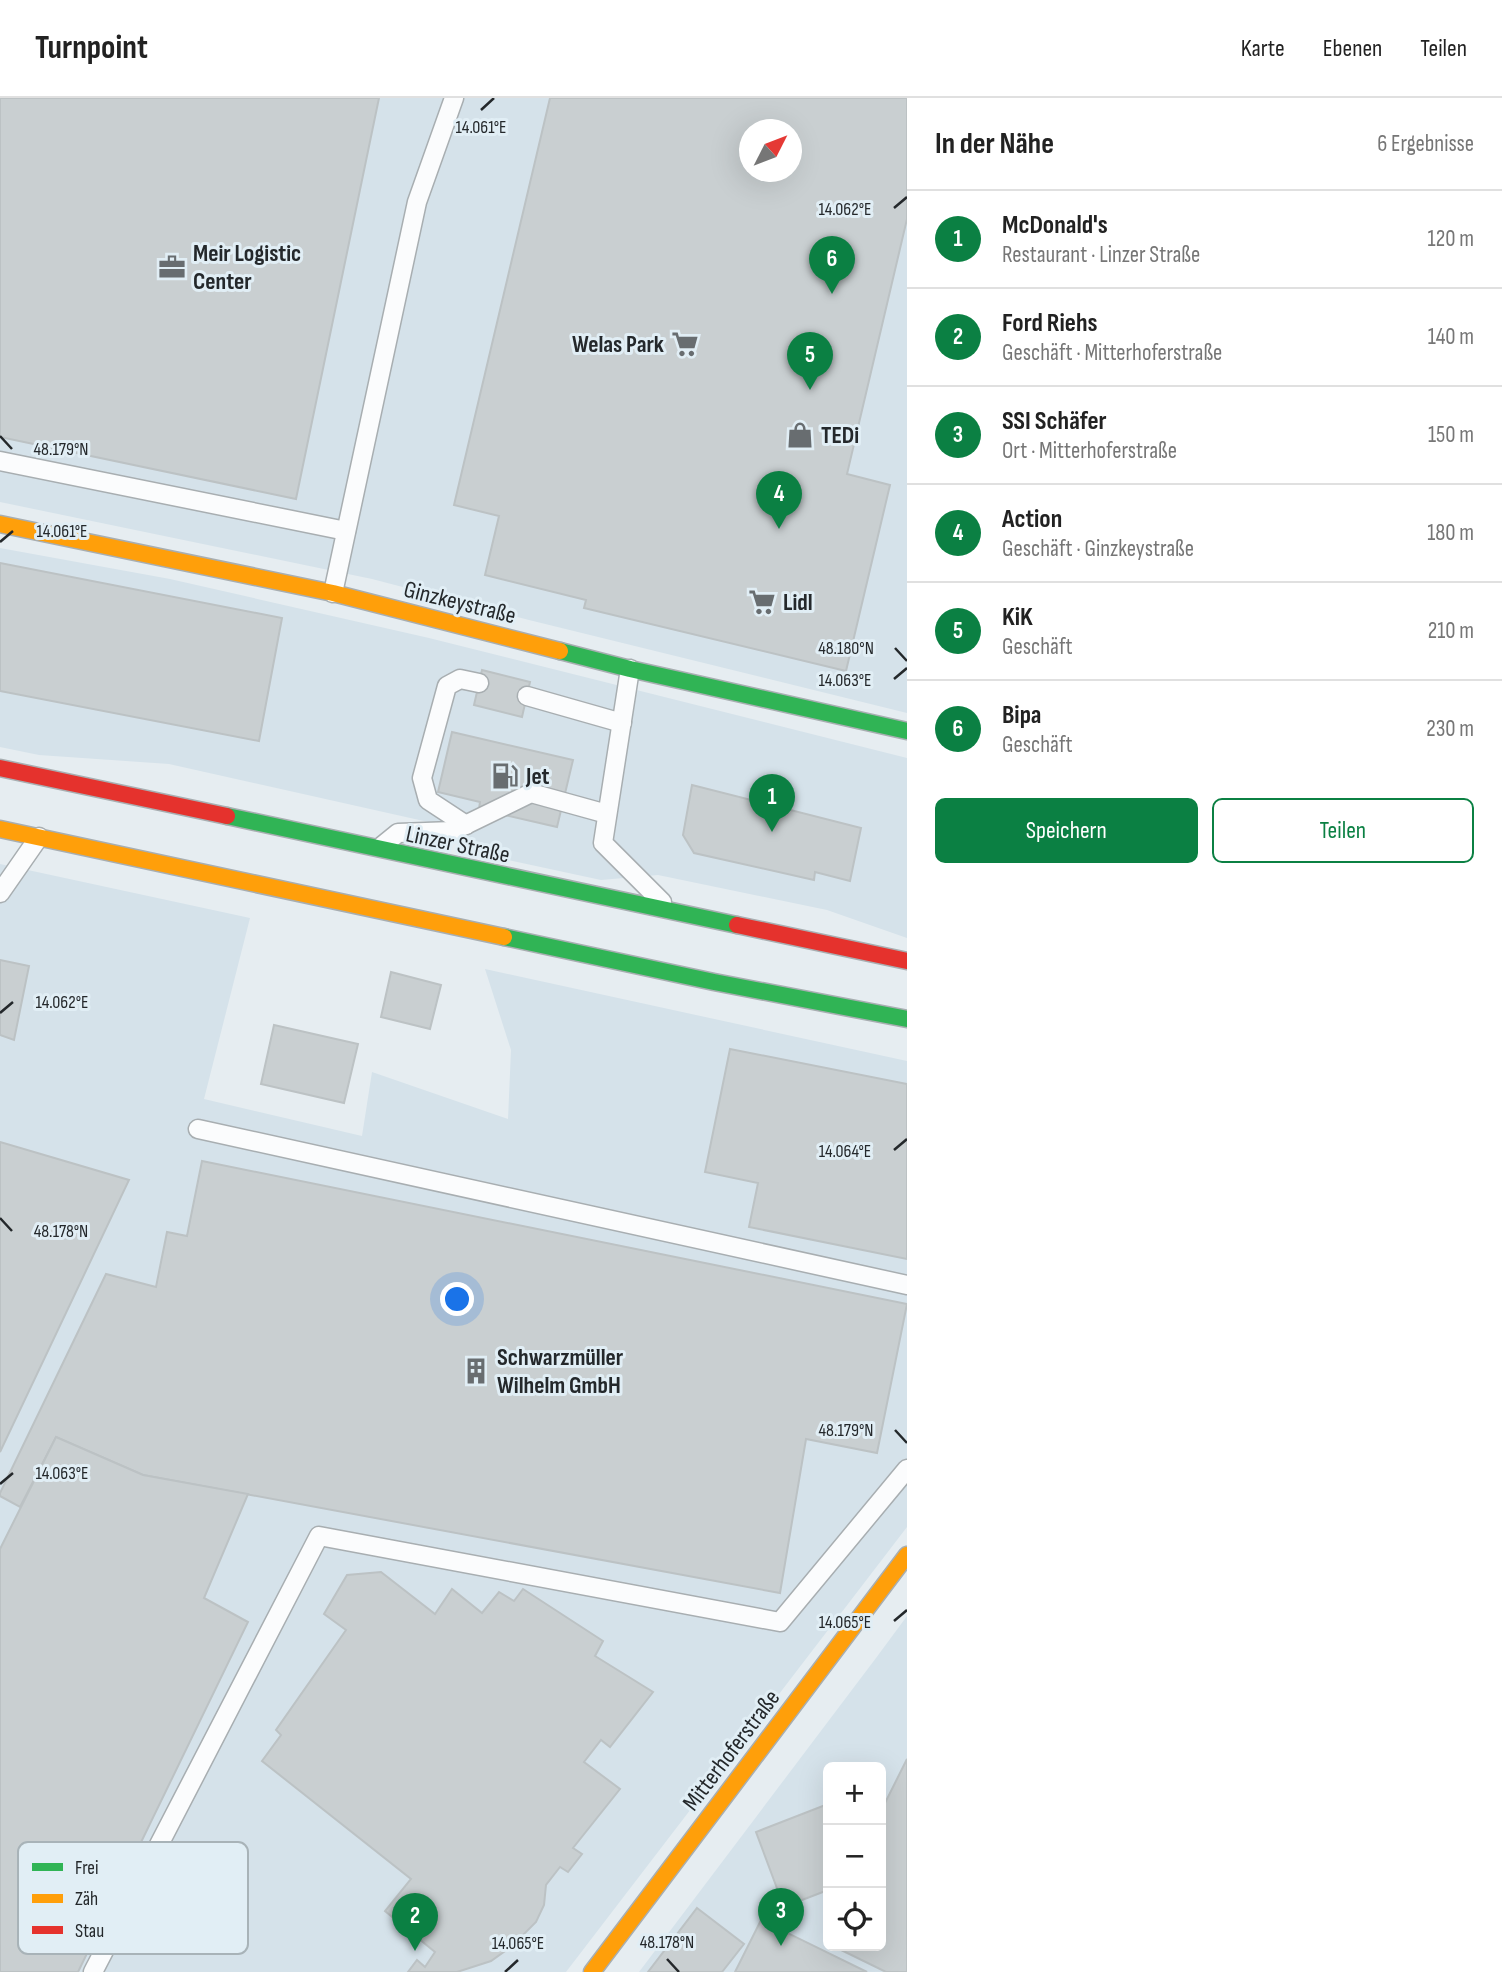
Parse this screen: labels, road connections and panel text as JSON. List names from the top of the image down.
{
  "streets": {
    "main road": ["Ginzkeystraße", "Linzer Straße", "Mitterhoferstraße"]
  },
  "places": {
    "office": ["Meir Logistic Center"],
    "supermarket": ["Welas Park", "Lidl"],
    "shop": ["TEDi"],
    "fuel station": ["Jet"],
    "building": ["Schwarzmüller Wilhelm GmbH"]
  },
  "legend": ["Frei", "Zäh", "Stau"],
  "north": "top right",
  "page": {
    "header": "Turnpoint",
    "nav": ["Karte", "Ebenen", "Teilen"],
    "heading": ["In der Nähe", "6 Ergebnisse"],
    "list": [
      {
        "mark": "1",
        "name": "McDonald's",
        "note": "Restaurant · Linzer Straße",
        "value": "120 m"
      },
      {
        "mark": "2",
        "name": "Ford Riehs",
        "note": "Geschäft · Mitterhoferstraße",
        "value": "140 m"
      },
      {
        "mark": "3",
        "name": "SSI Schäfer",
        "note": "Ort · Mitterhoferstraße",
        "value": "150 m"
      },
      {
        "mark": "4",
        "name": "Action",
        "note": "Geschäft · Ginzkeystraße",
        "value": "180 m"
      },
      {
        "mark": "5",
        "name": "KiK",
        "note": "Geschäft",
        "value": "210 m"
      },
      {
        "mark": "6",
        "name": "Bipa",
        "note": "Geschäft",
        "value": "230 m"
      }
    ],
    "pins": [
      "6",
      "5",
      "4",
      "1",
      "3",
      "2"
    ],
    "buttons": ["Speichern", "Teilen"],
    "map_buttons": ["+", "−"]
  },
  "coordinates": [
    "14.061°E",
    "14.062°E",
    "48.179°N",
    "48.180°N",
    "14.063°E",
    "14.064°E",
    "48.178°N",
    "14.065°E"
  ]
}
